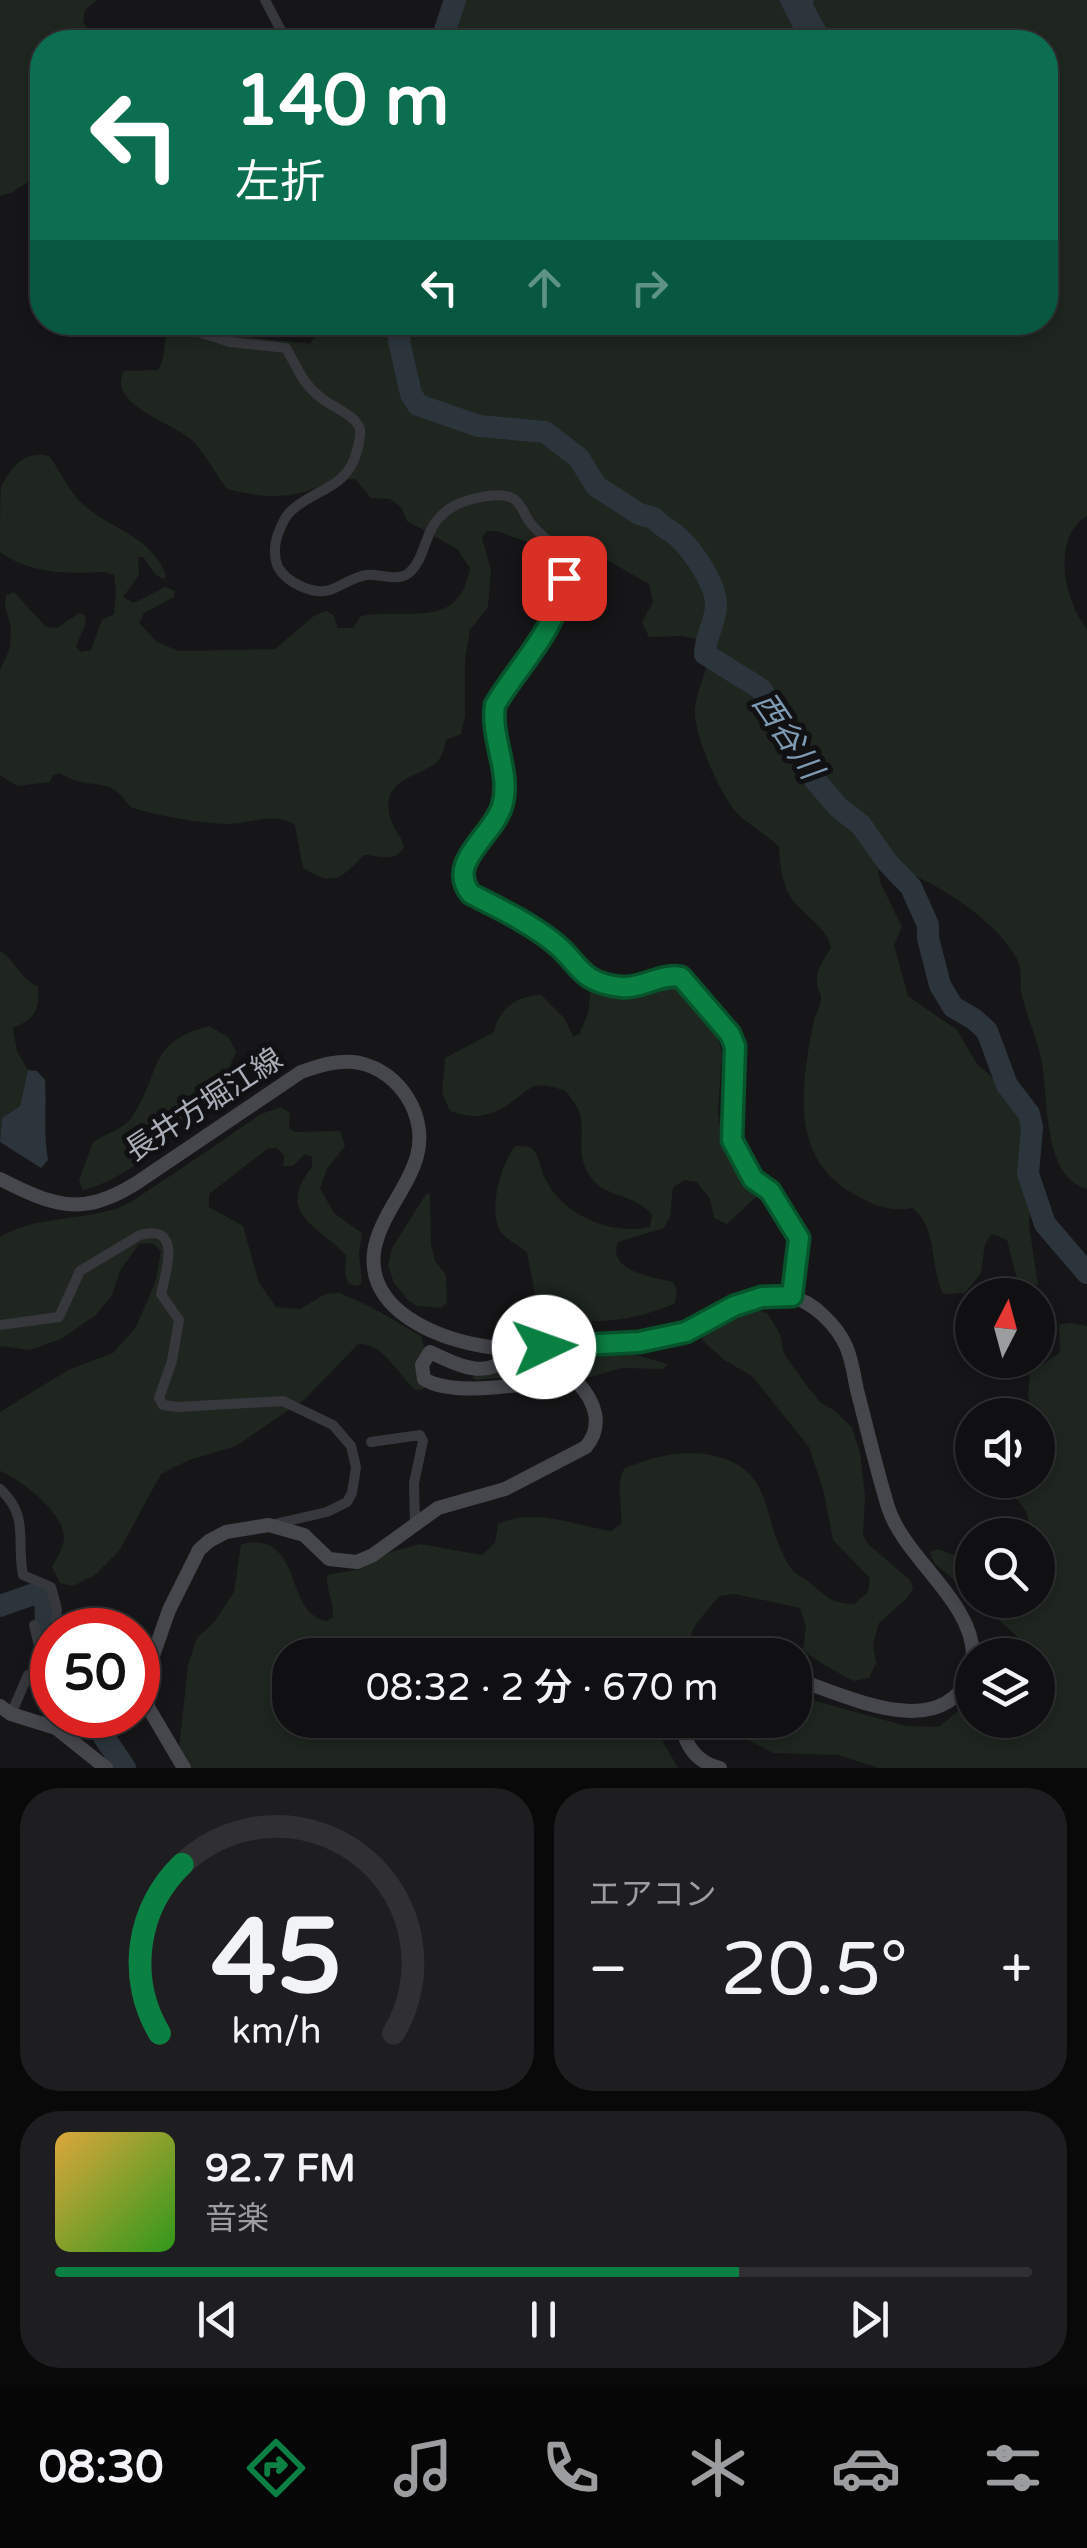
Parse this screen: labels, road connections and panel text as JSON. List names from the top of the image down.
{
  "streets": {
    "main road": ["長井方堀江線"]
  },
  "water": ["西谷川"],
  "north": "top",
  "page": {
    "turn": ["140 m", "左折"],
    "limit": "50",
    "trip": "08:32 · 2 分 · 670 m",
    "tile": "エアコン",
    "heat": ["−", "20.5°", "+"],
    "song": ["92.7 FM", "音楽"],
    "tabs": "08:30",
    "gauge": ["45", "km/h"]
  }
}
